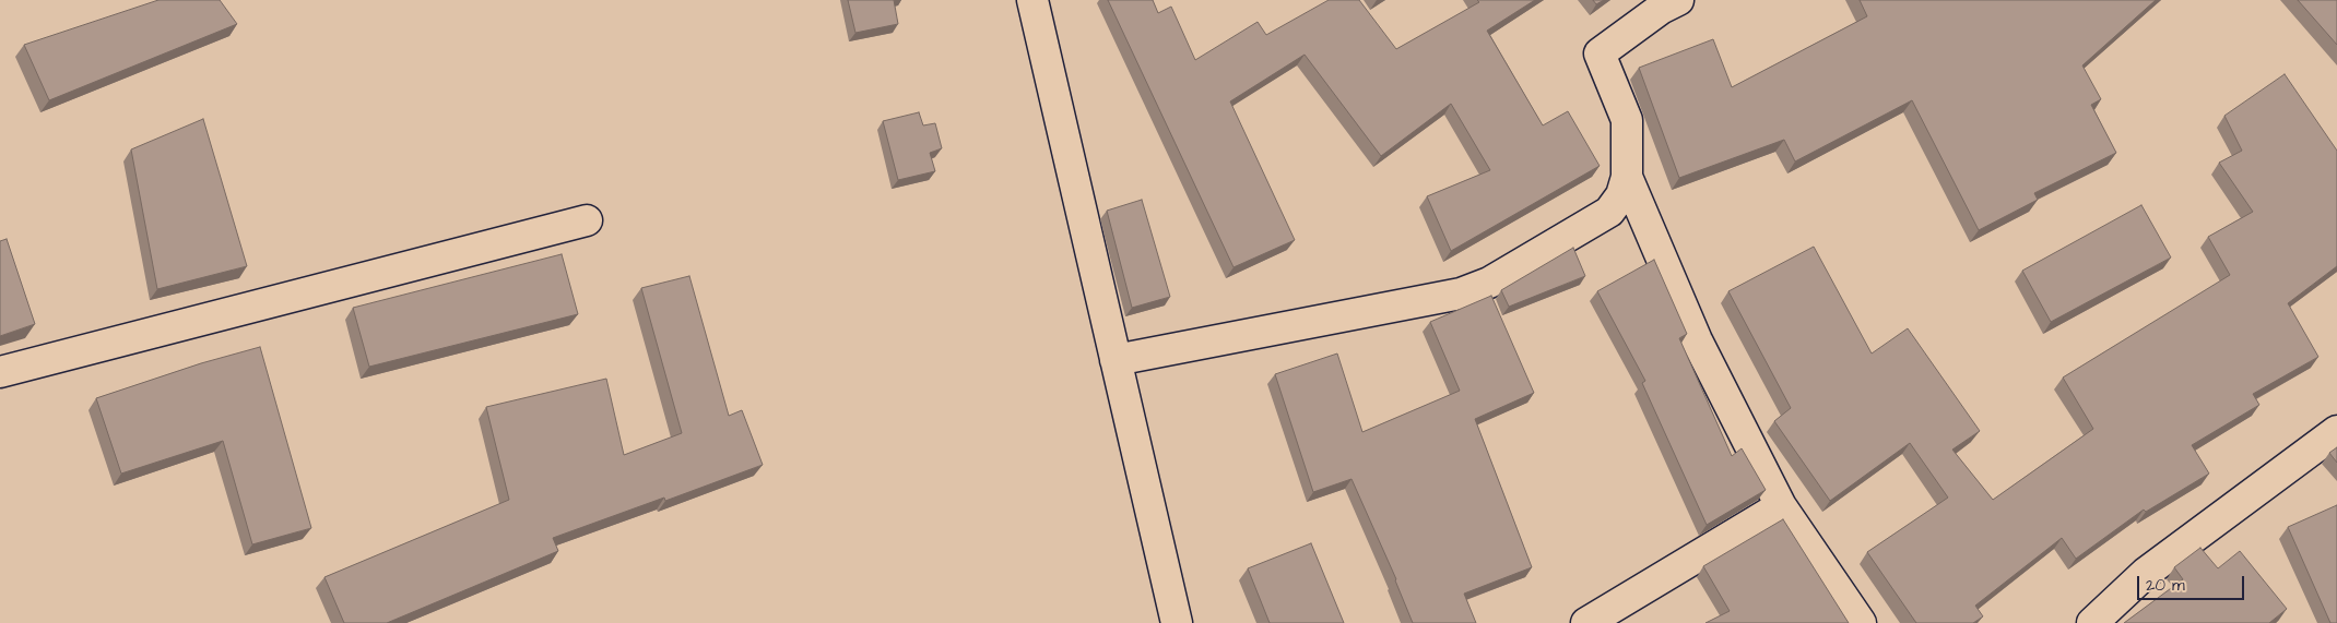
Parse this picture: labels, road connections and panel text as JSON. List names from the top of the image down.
{
  "scale_bar": "20 m"
}
